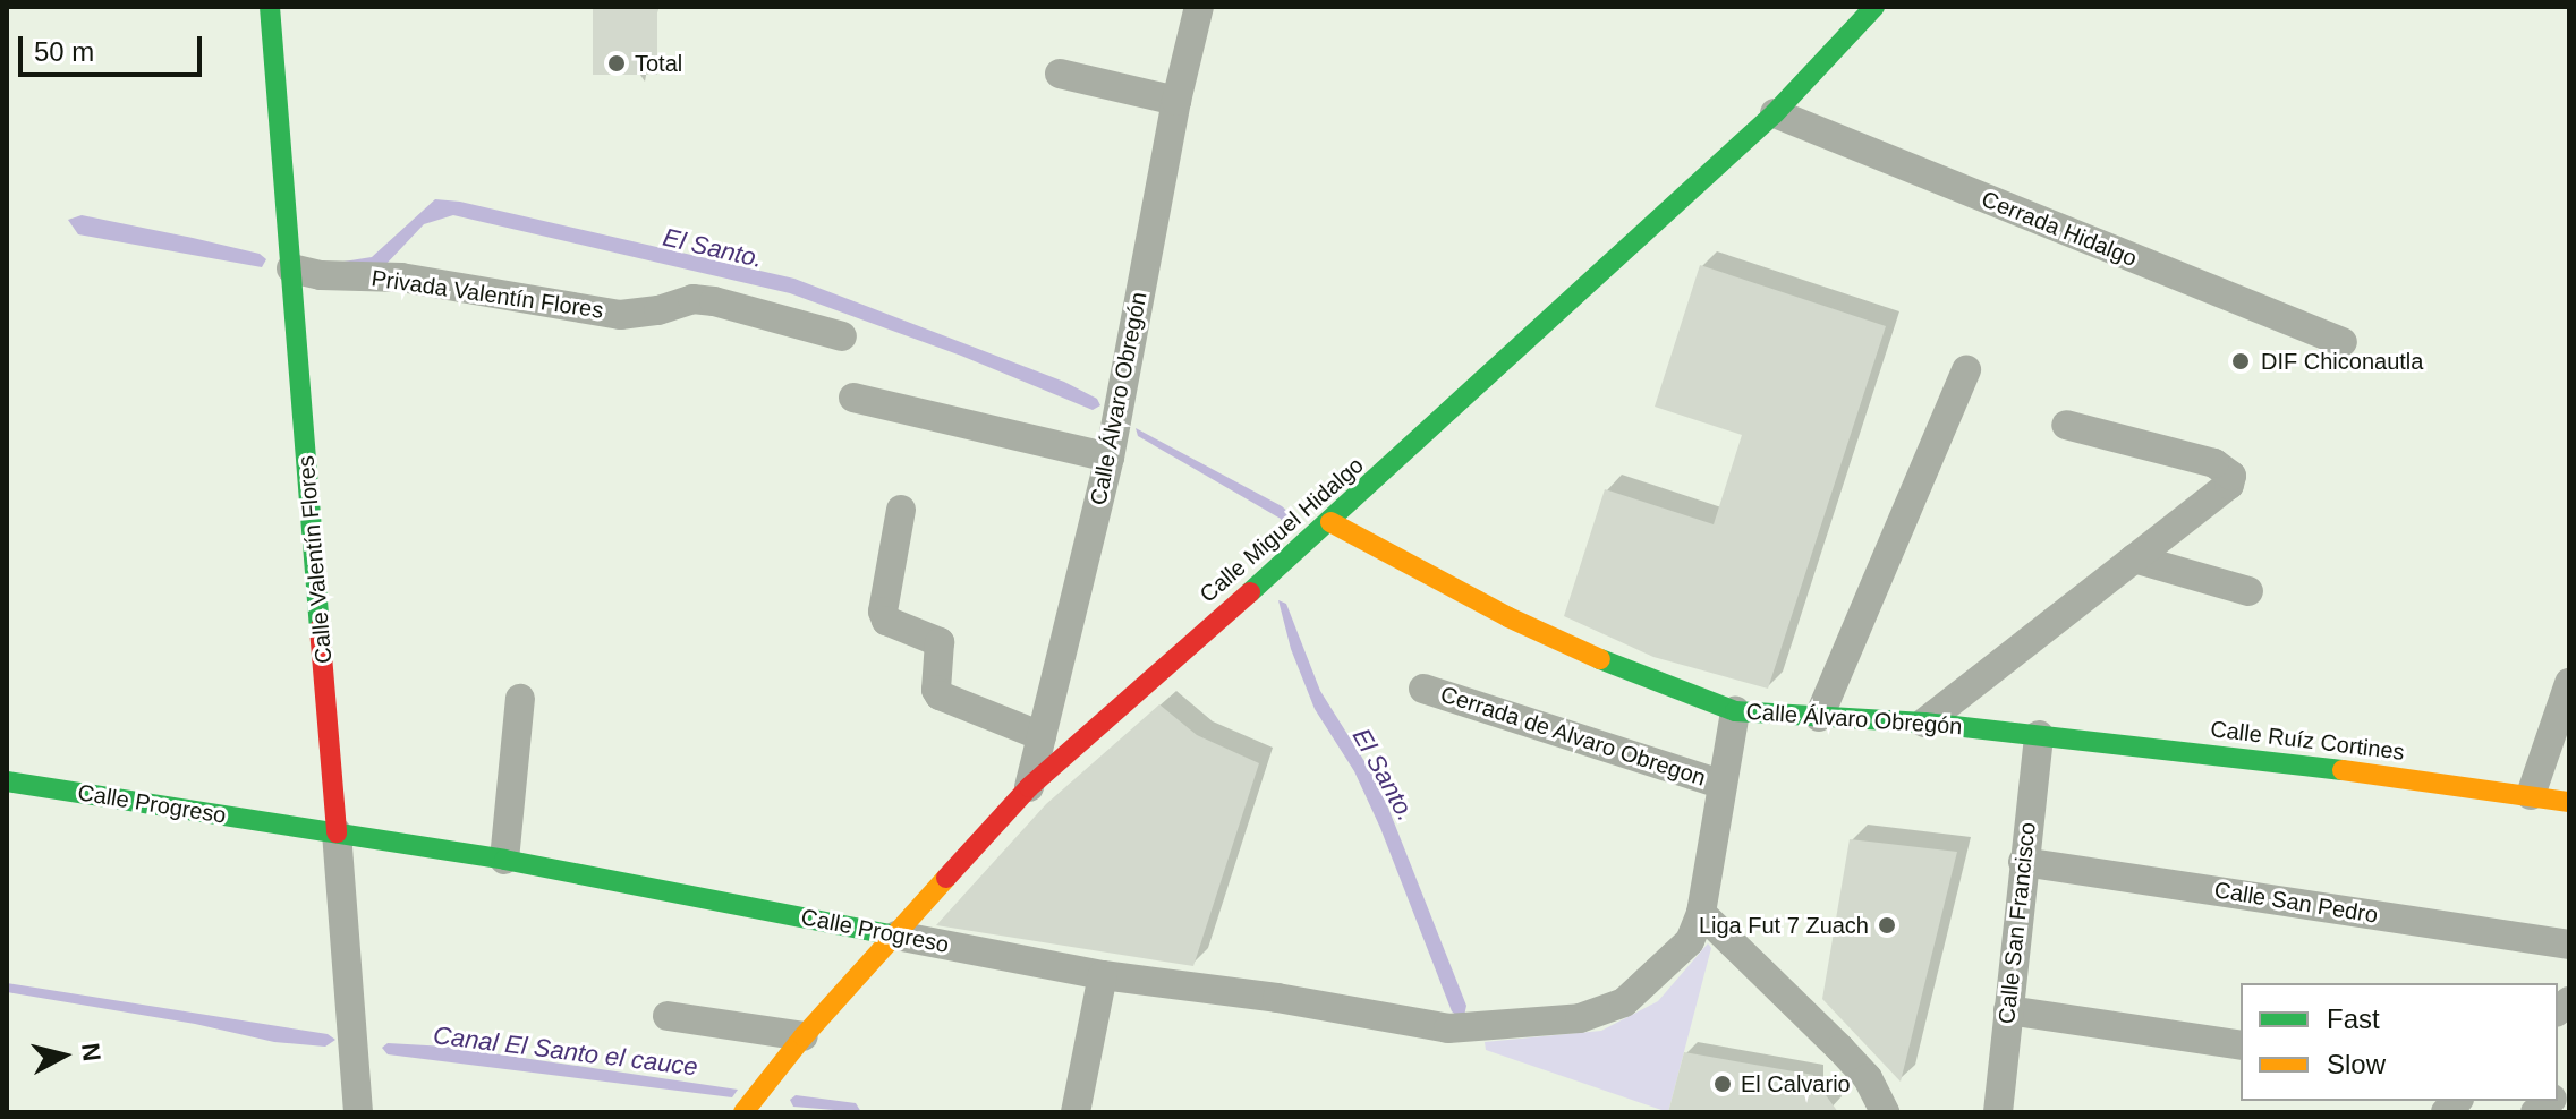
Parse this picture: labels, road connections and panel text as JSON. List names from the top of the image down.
{
  "streets": {
    "street": [
      "Cerrada Hidalgo",
      "Privada Valentín Flores",
      "Calle Álvaro Obregón",
      "Calle Miguel Hidalgo",
      "Calle Valentín Flores",
      "Cerrada de Alvaro Obregon",
      "Calle Ruíz Cortines",
      "Calle Progreso",
      "Calle San Pedro",
      "Calle San Francisco"
    ]
  },
  "crossings": [
    ["Cerrada Hidalgo", "Calle Miguel Hidalgo"],
    ["Privada Valentín Flores", "Calle Valentín Flores"],
    ["Calle Álvaro Obregón", "Calle Miguel Hidalgo"],
    ["Calle Álvaro Obregón", "Calle Ruíz Cortines"],
    ["Calle Álvaro Obregón", "Calle Progreso"],
    ["Calle Álvaro Obregón", "Calle San Francisco"],
    ["Calle Miguel Hidalgo", "Calle Progreso"],
    ["Calle Valentín Flores", "Calle Progreso"],
    ["Cerrada de Alvaro Obregon", "Calle Progreso"],
    ["Calle Ruíz Cortines", "Calle San Francisco"],
    ["Calle San Pedro", "Calle San Francisco"]
  ],
  "water": ["El Santo.", "Canal El Santo el cauce"],
  "places": [
    "Total",
    "DIF Chiconautla",
    "Liga Fut 7 Zuach",
    "El Calvario"
  ],
  "legend": ["Fast", "Slow"],
  "scale_bar": "50 m",
  "north": "right"
}
